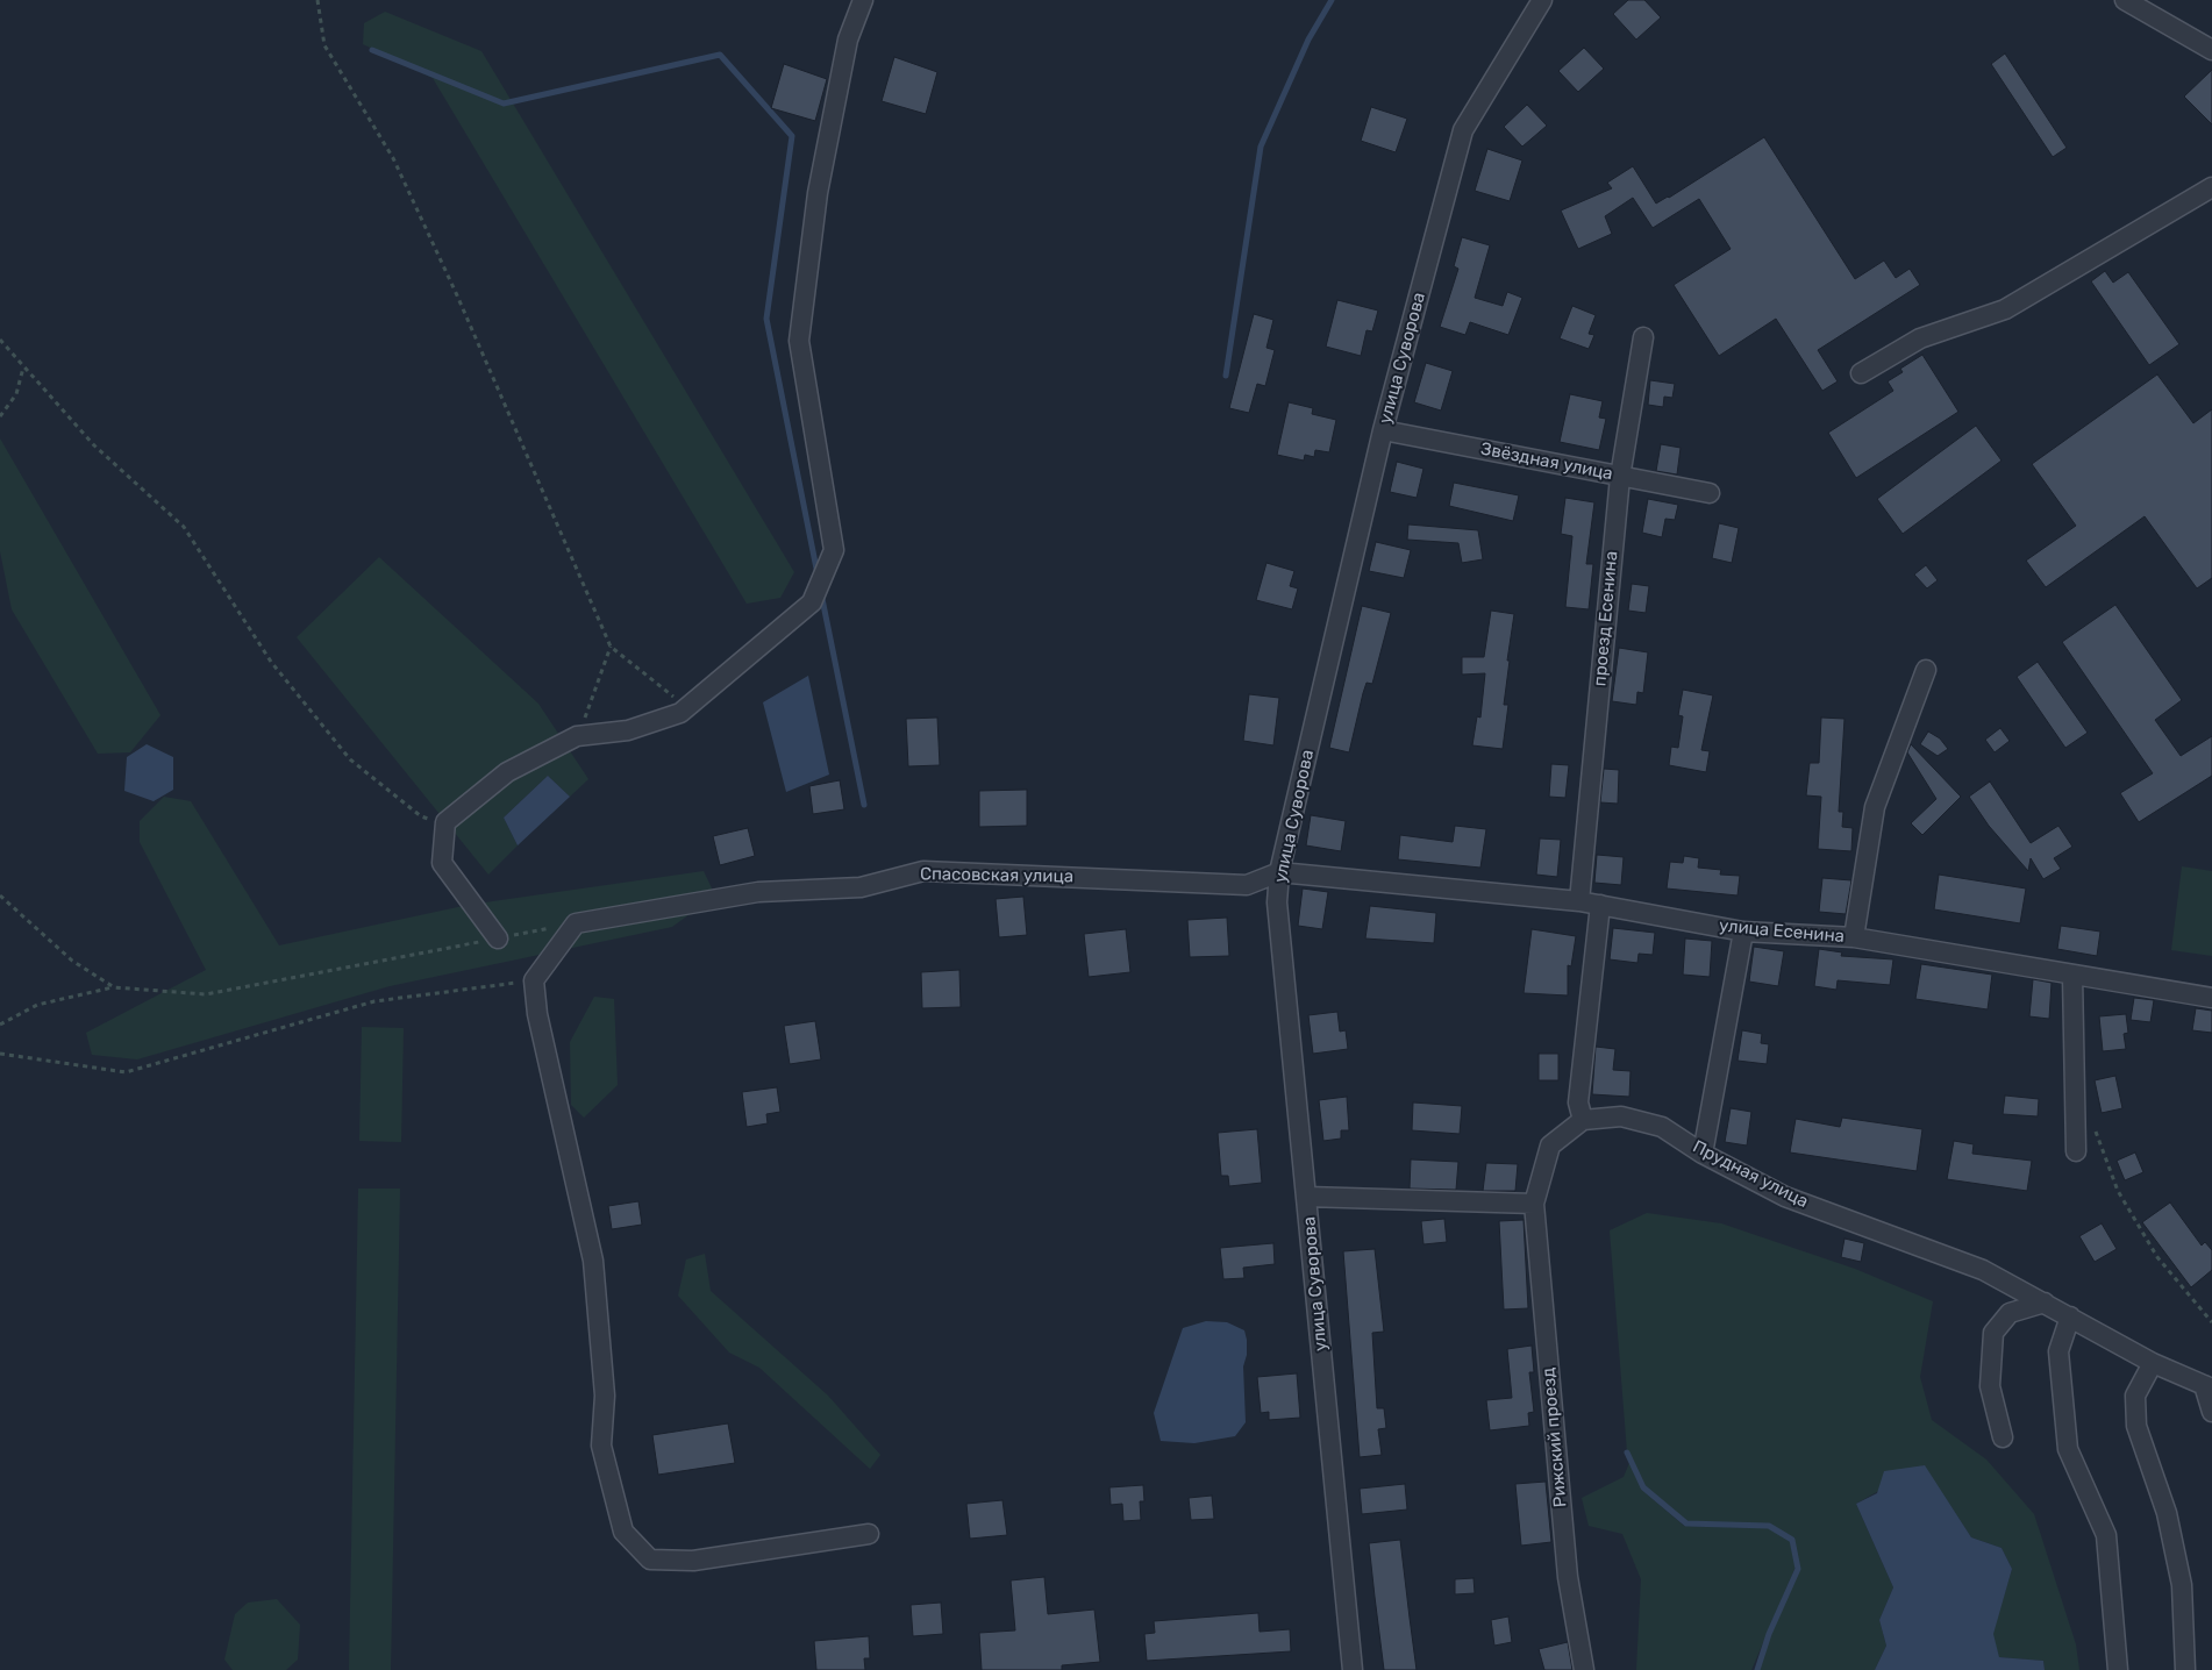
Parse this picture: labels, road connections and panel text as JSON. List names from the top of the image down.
{
  "streets": {
    "street": [
      "улица Суворова",
      "Звёздная улица",
      "проезд Есенина",
      "Спасовская улица",
      "улица Есенина",
      "Прудная улица",
      "Рижский проезд"
    ]
  },
  "crossings": [
    ["улица Суворова", "Звёздная улица"],
    ["улица Суворова", "Спасовская улица"],
    ["улица Суворова", "улица Есенина"],
    ["Звёздная улица", "проезд Есенина"],
    ["проезд Есенина", "улица Есенина"],
    ["Спасовская улица", "улица Есенина"],
    ["Прудная улица", "Рижский проезд"]
  ]
}
